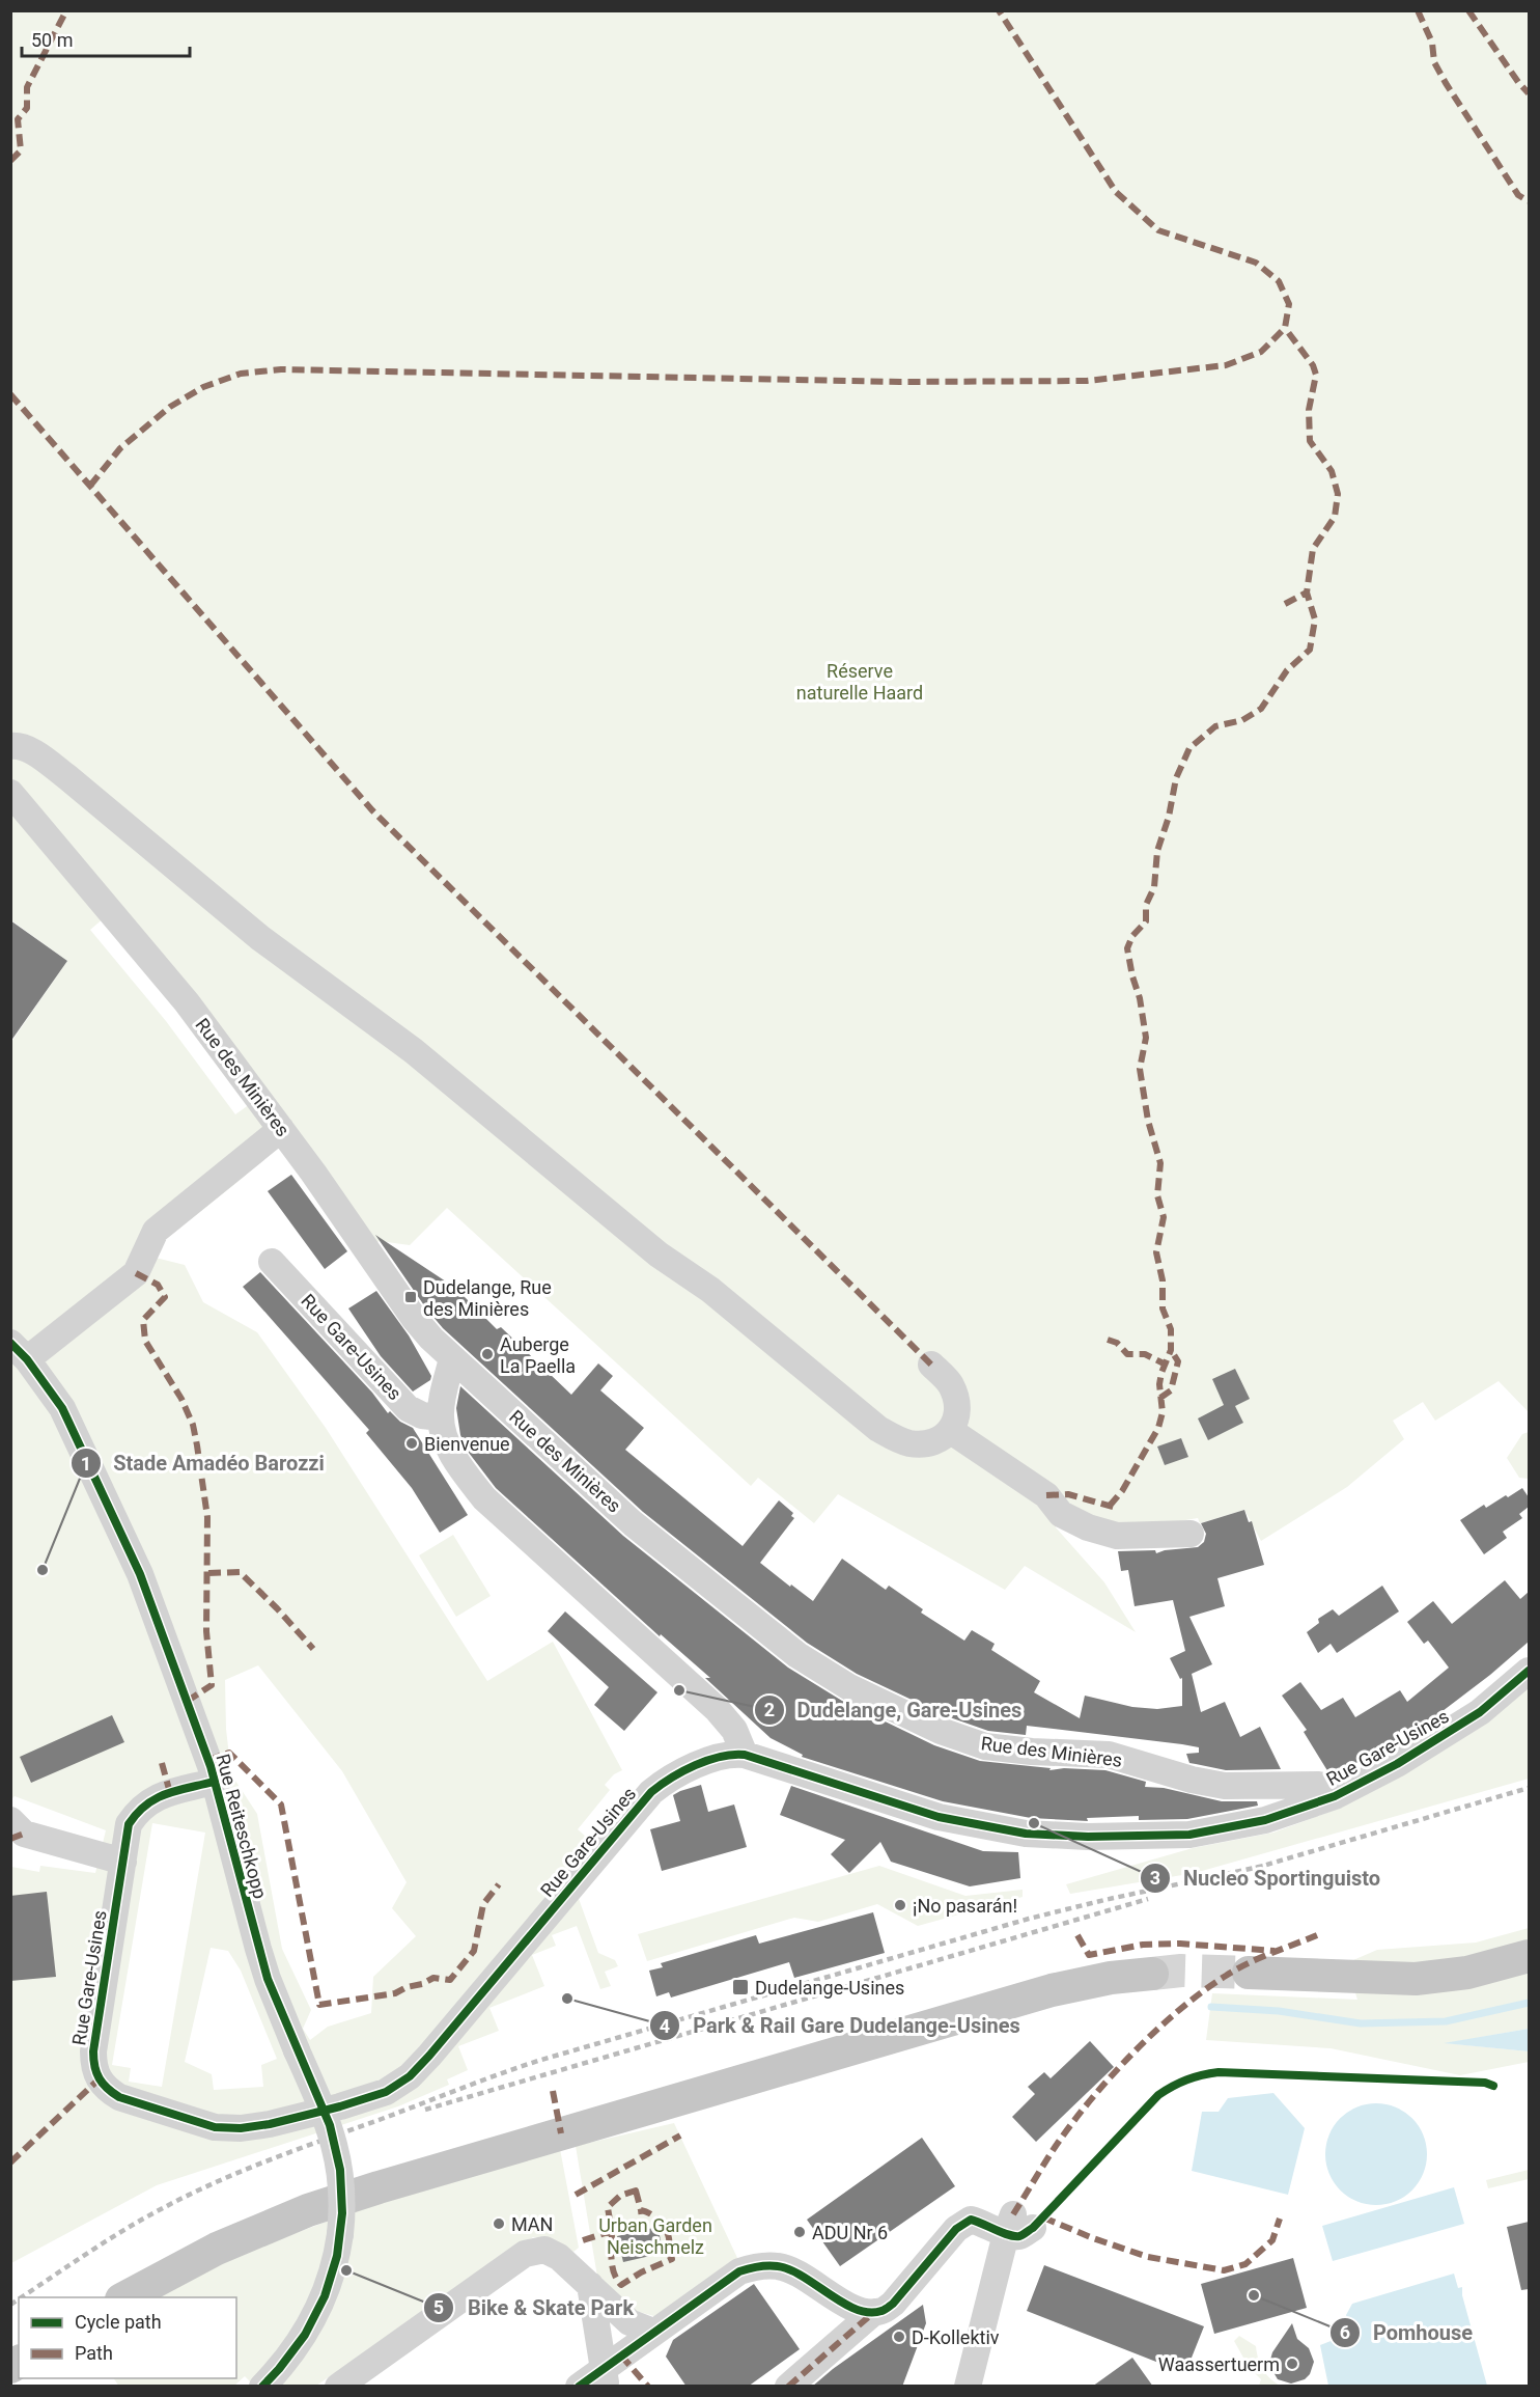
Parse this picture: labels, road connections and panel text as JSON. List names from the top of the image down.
{
  "streets": {
    "street": ["Rue des Minières", "Rue Gare-Usines", "Rue Reiteschkopp"]
  },
  "crossings": [
    ["Rue des Minières", "Rue Gare-Usines"],
    ["Rue Gare-Usines", "Rue Reiteschkopp"]
  ],
  "parks": ["Réserve naturelle Haard", "Urban Garden Neischmelz"],
  "places": {
    "transit": ["Dudelange, Rue des Minières", "Dudelange-Usines"],
    "other": [
      "Auberge La Paella",
      "Bienvenue",
      "Stade Amadéo Barozzi",
      "Dudelange, Gare-Usines",
      "Nucleo Sportinguisto",
      "¡No pasarán!",
      "Park & Rail Gare Dudelange-Usines",
      "MAN",
      "ADU Nr 6",
      "Bike & Skate Park",
      "Pomhouse",
      "D-Kollektiv",
      "Waassertuerm"
    ]
  },
  "legend": ["Cycle path", "Path"],
  "scale_bar": "50 m"
}
